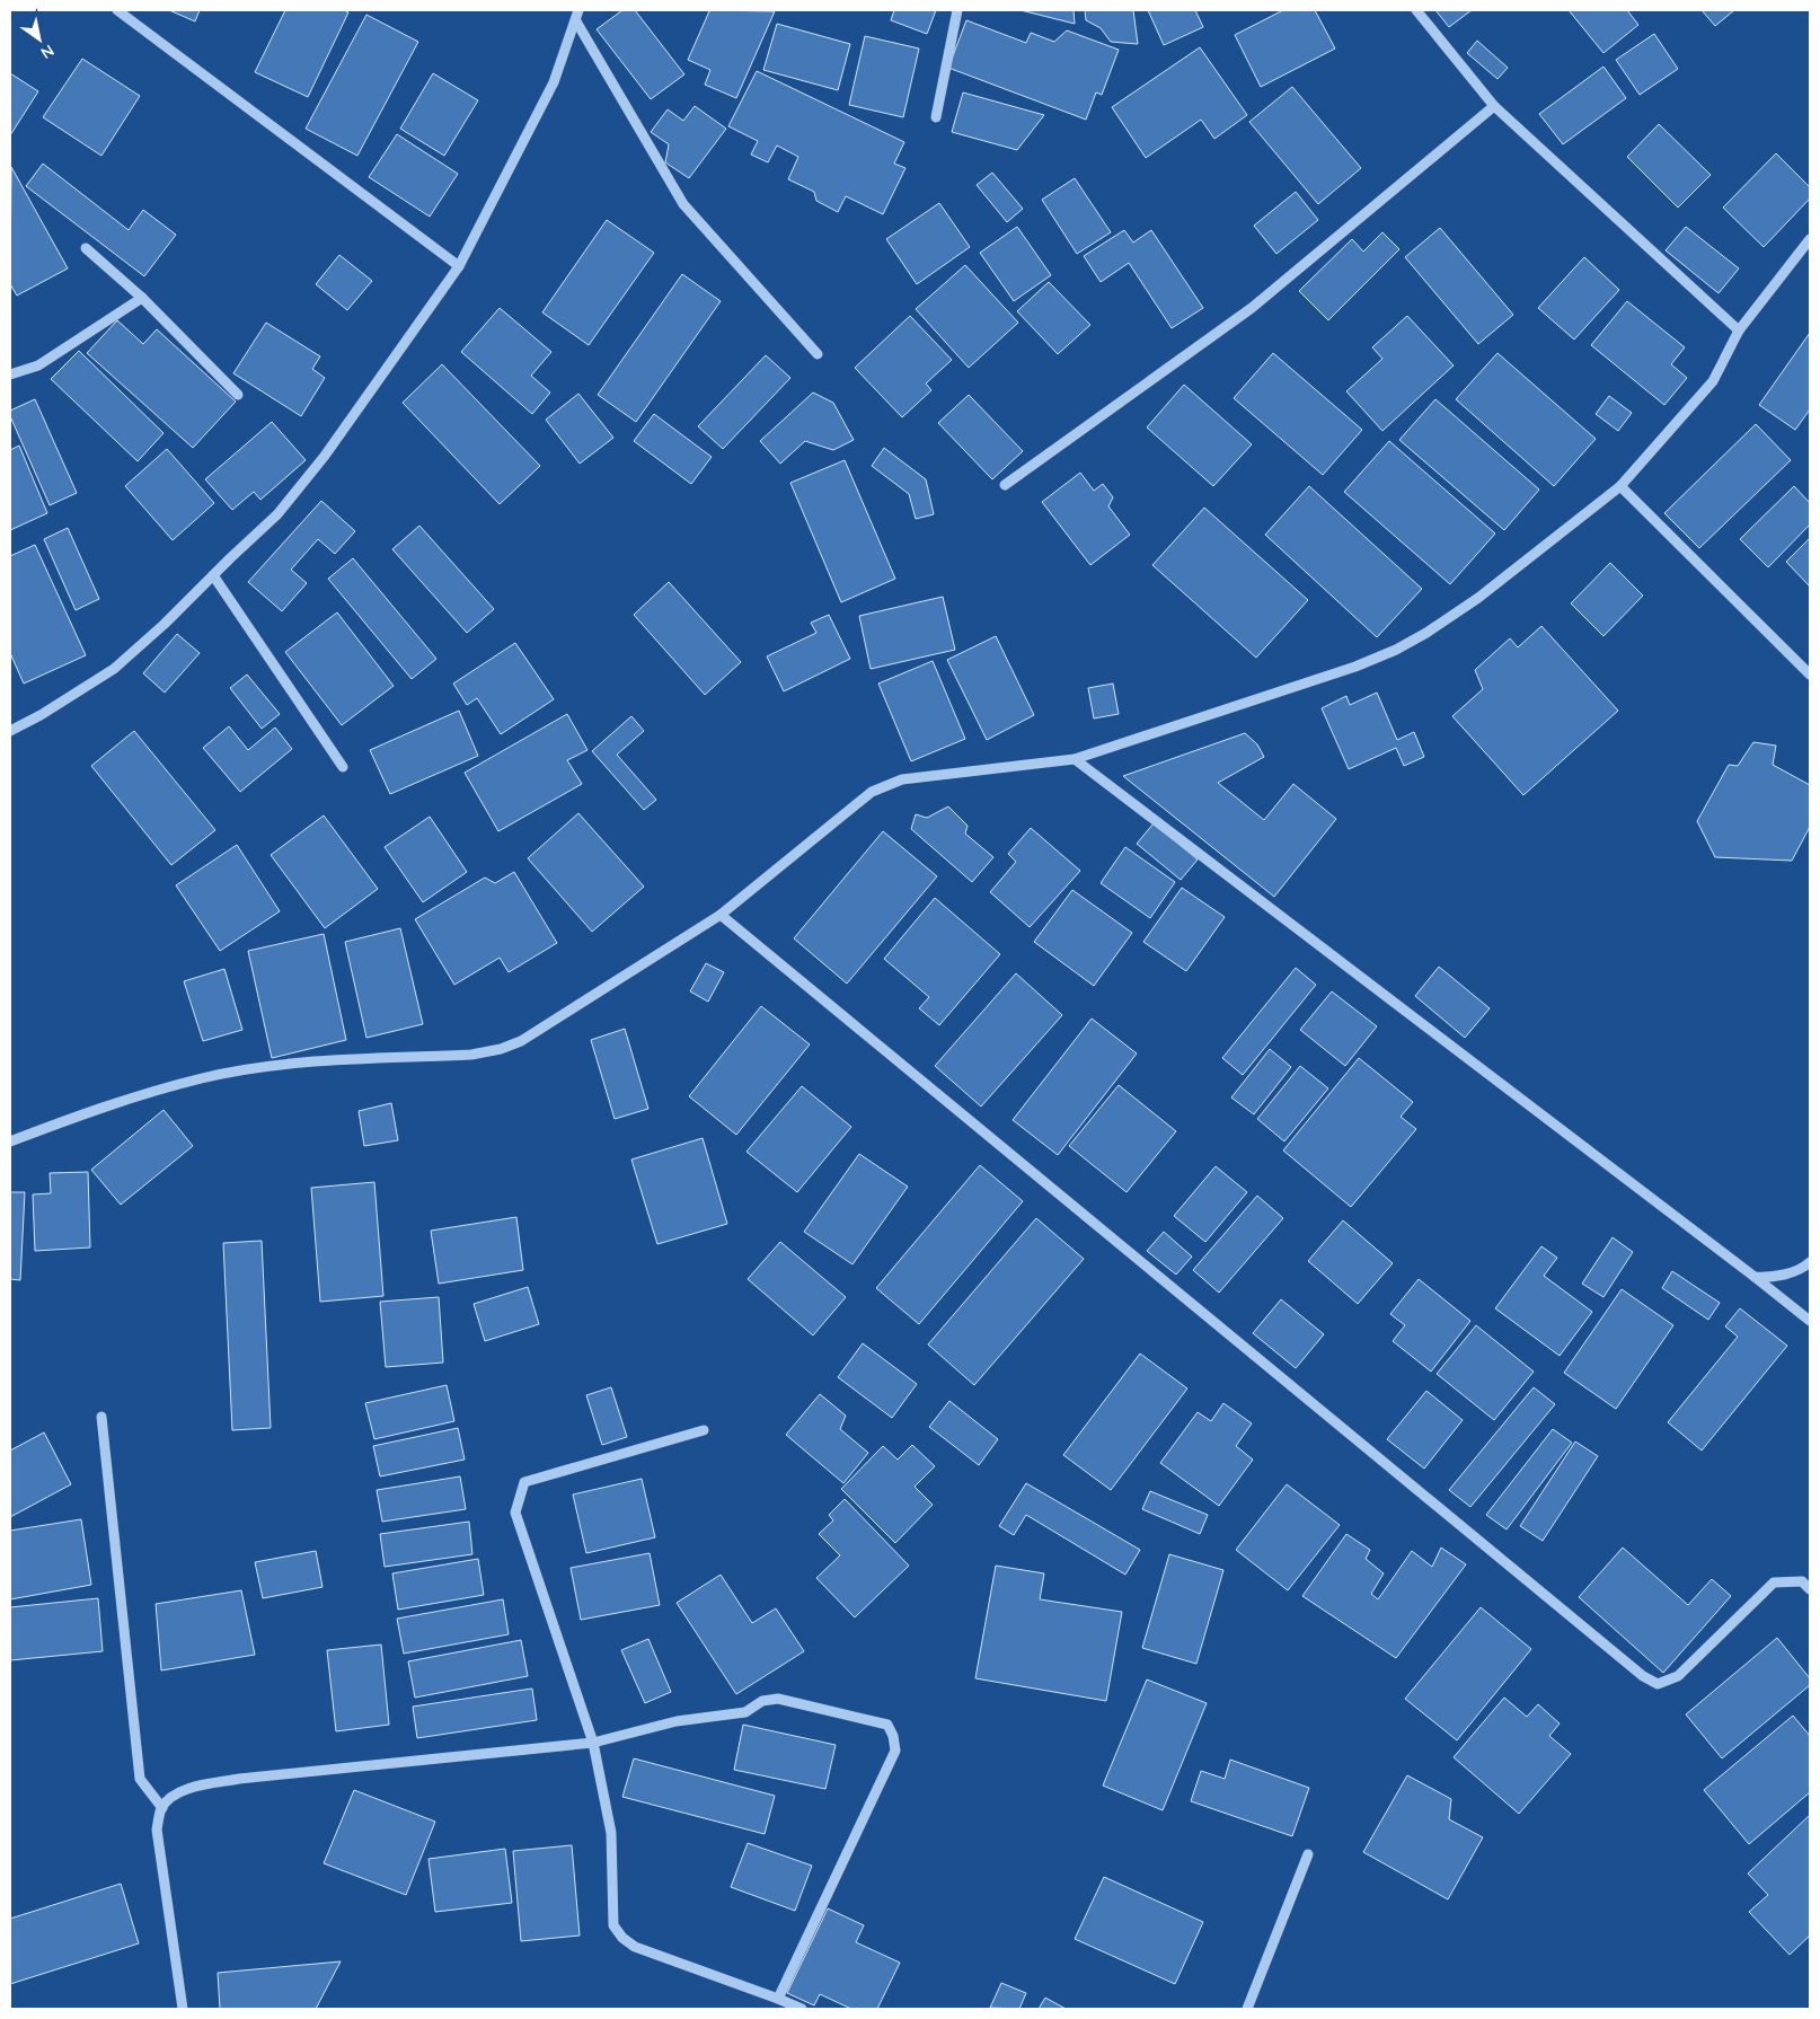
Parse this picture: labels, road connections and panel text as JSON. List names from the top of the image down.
{
  "north": "bottom right"
}
